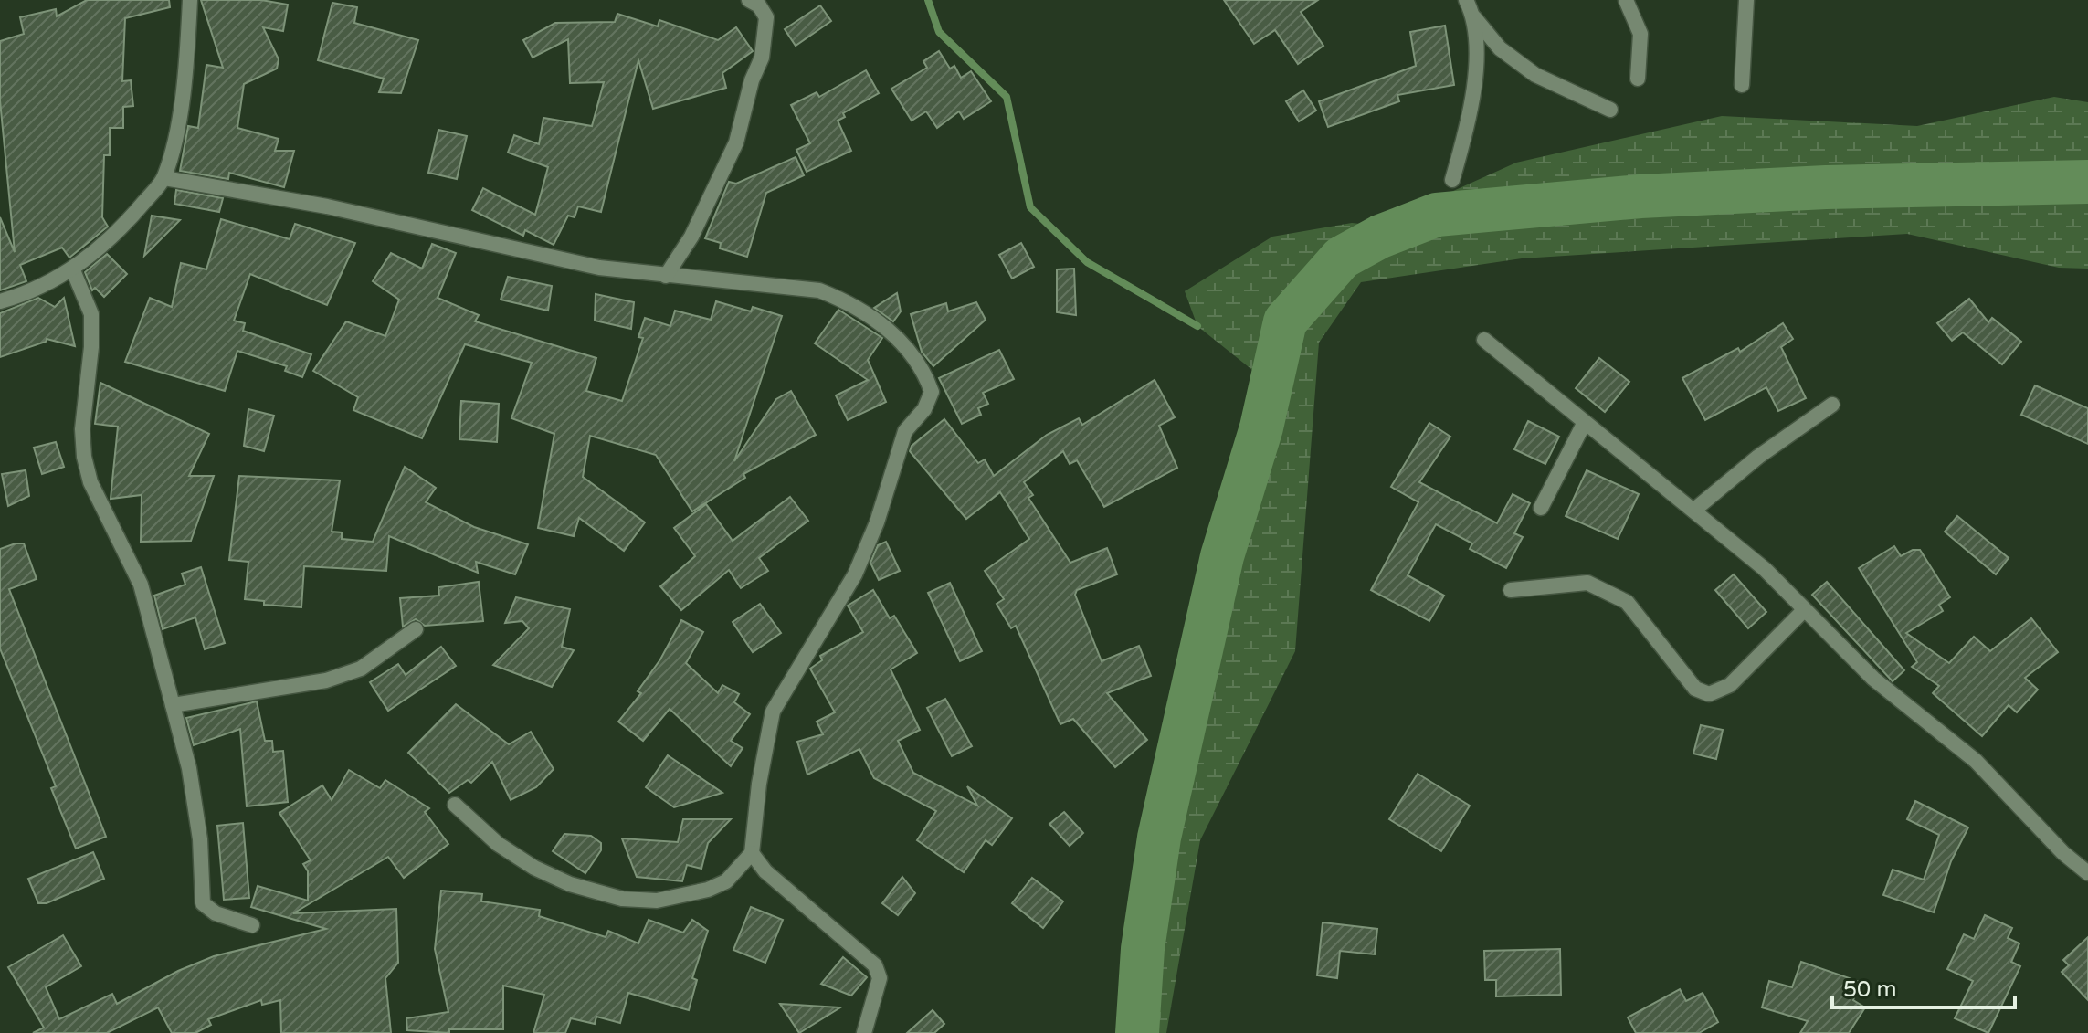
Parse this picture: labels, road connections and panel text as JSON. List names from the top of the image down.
{
  "scale_bar": "50 m"
}
